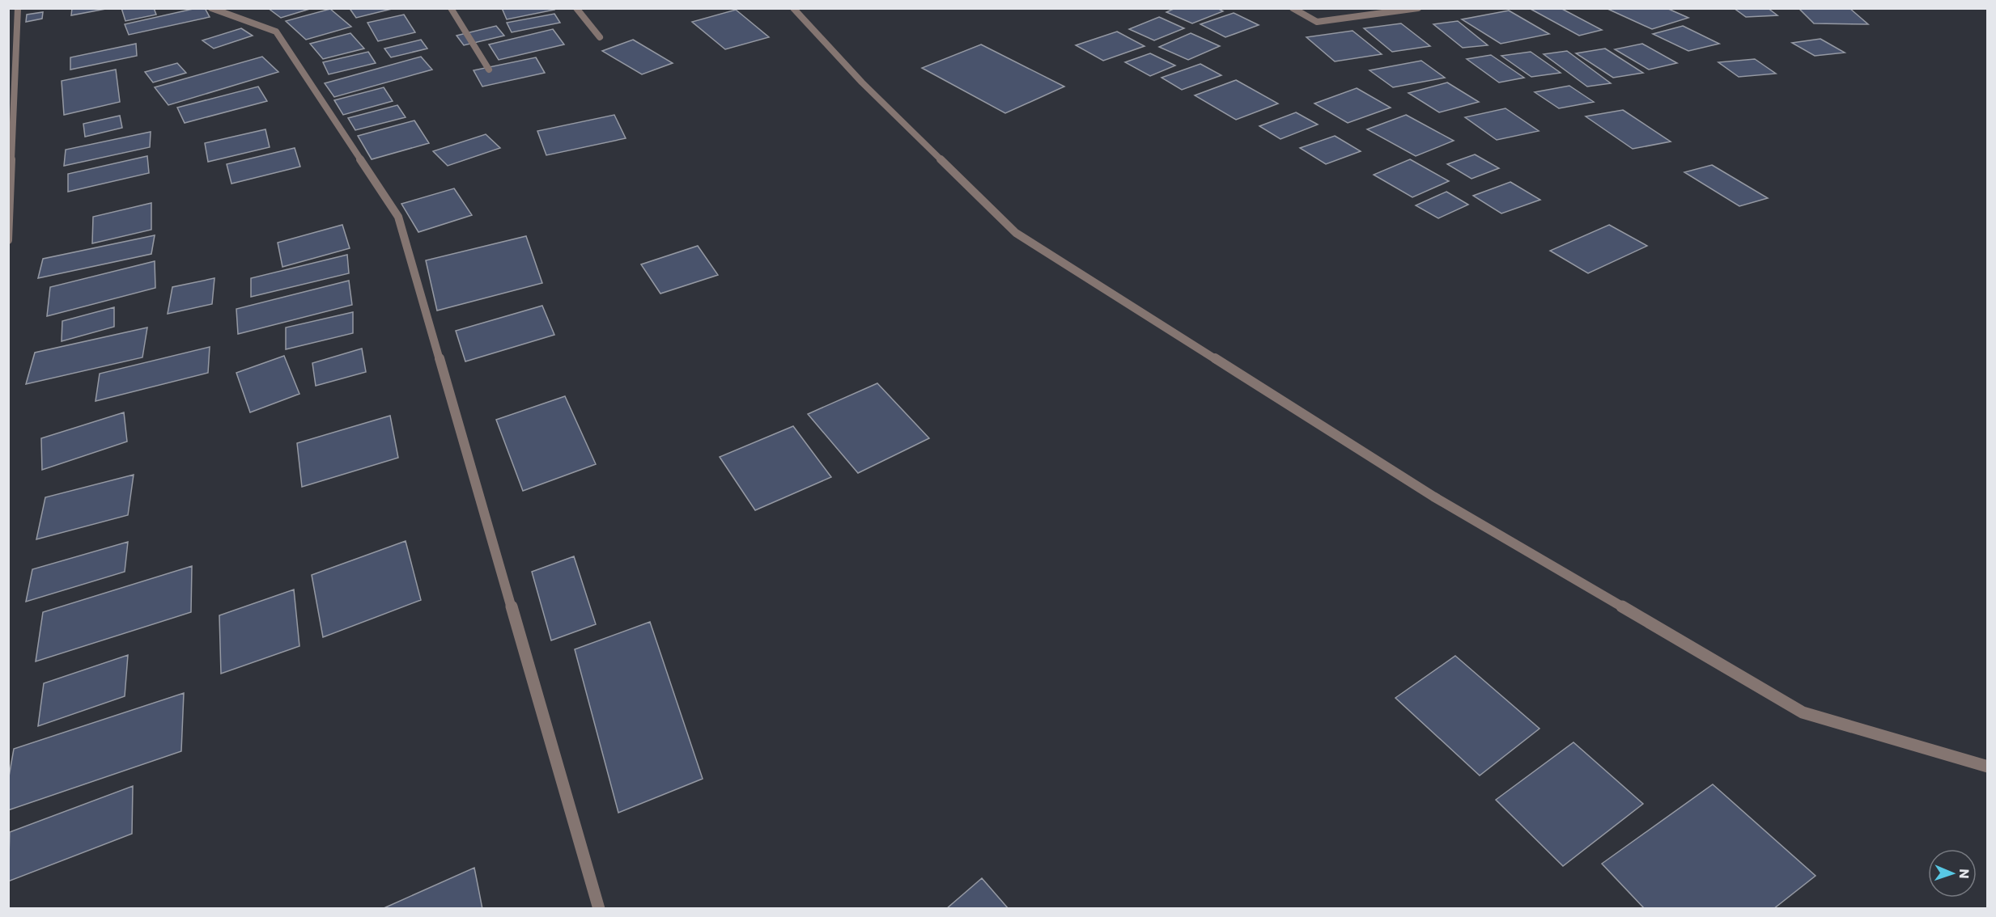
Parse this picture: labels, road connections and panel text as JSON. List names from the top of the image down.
{
  "north": "right"
}
